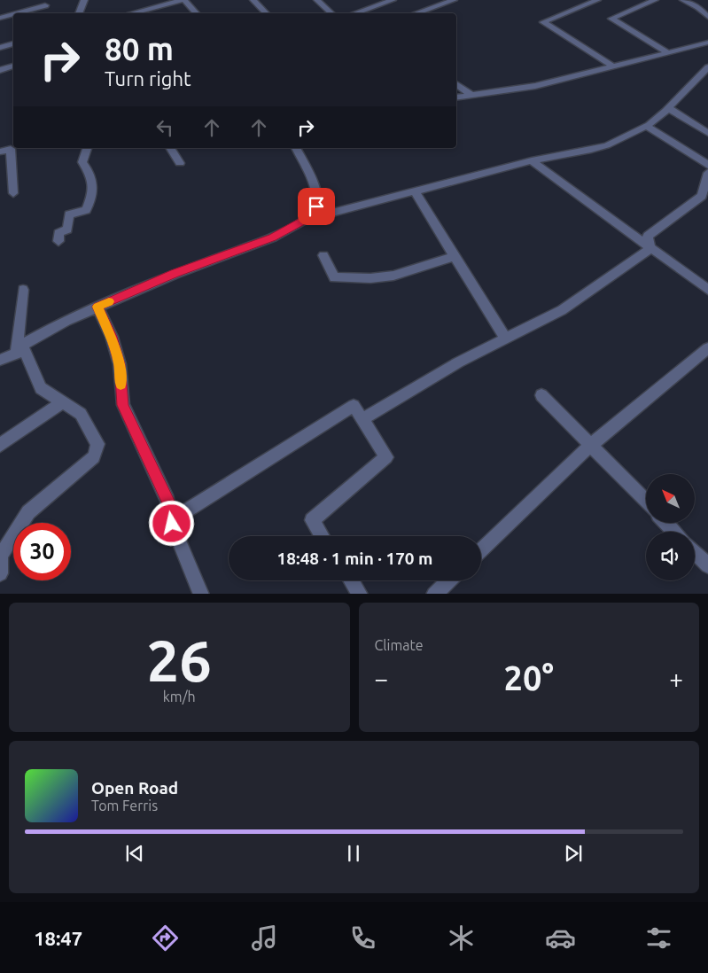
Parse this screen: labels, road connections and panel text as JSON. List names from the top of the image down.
{
  "north": "top left",
  "page": {
    "turn": ["80 m", "Turn right"],
    "limit": "30",
    "trip": "18:48 · 1 min · 170 m",
    "tile": [
      ["26", "km/h"],
      "Climate"
    ],
    "heat": ["−", "20°", "+"],
    "song": ["Open Road", "Tom Ferris"],
    "tabs": "18:47"
  }
}
